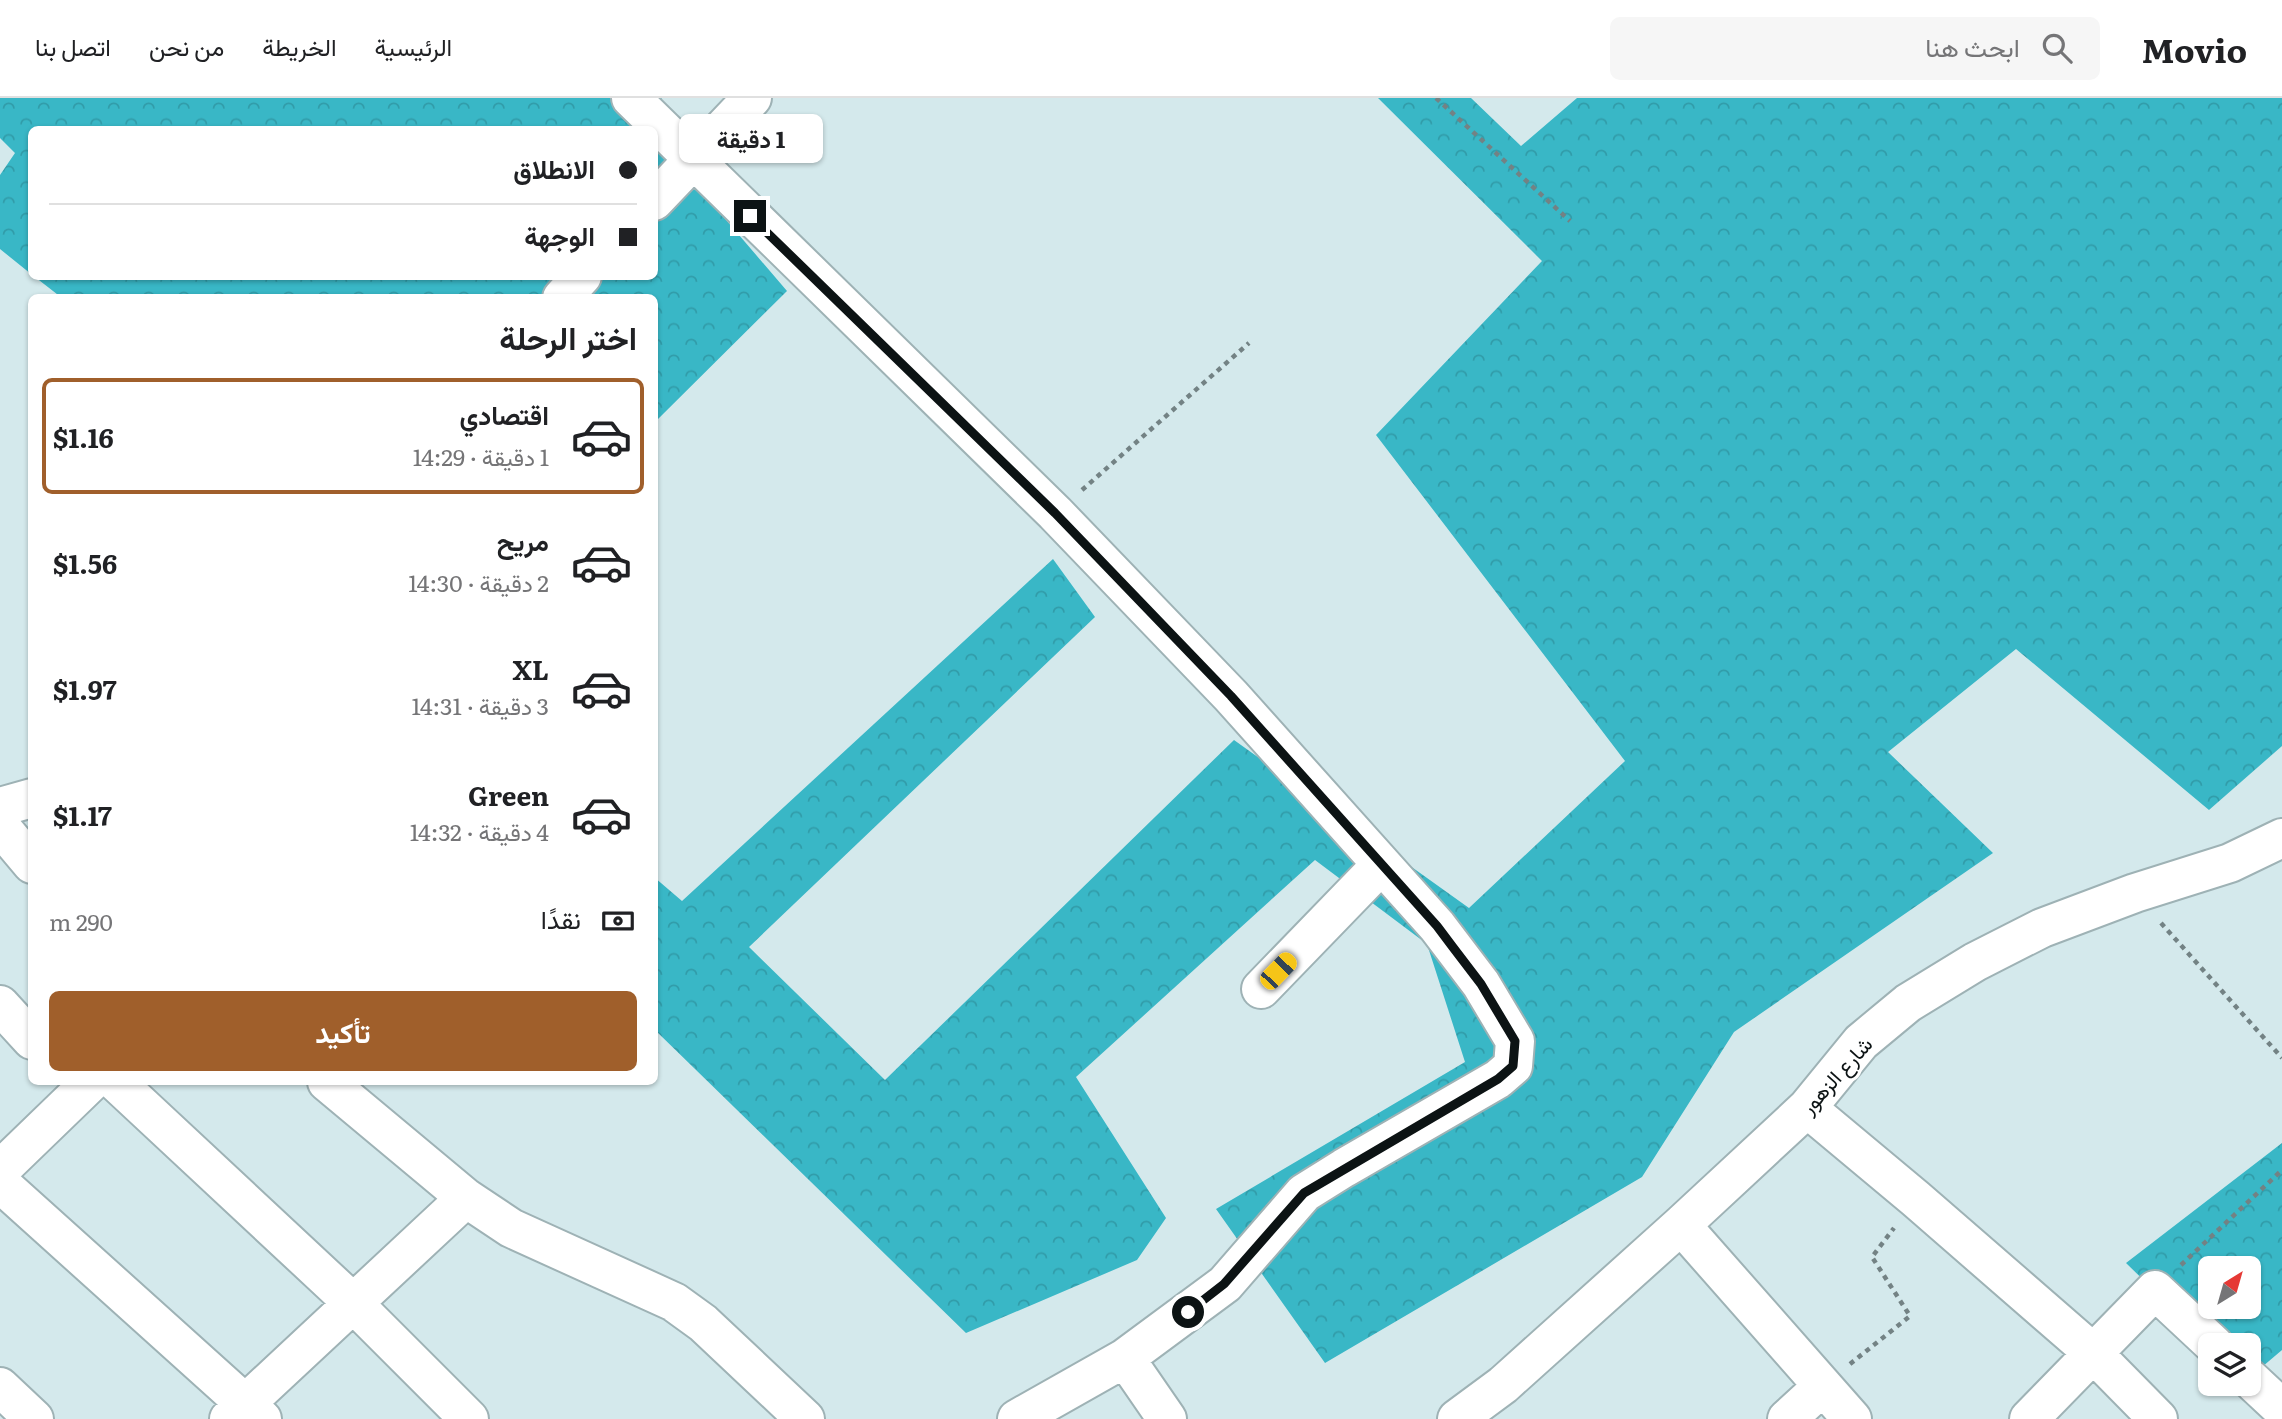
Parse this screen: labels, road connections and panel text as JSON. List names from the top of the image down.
{
  "streets": {
    "street": ["شارع الزهور"]
  },
  "north": "top right",
  "page": {
    "header": "Movio",
    "search": "ابحث هنا",
    "nav": [
      "الرئيسية",
      "الخريطة",
      "من نحن",
      "اتصل بنا"
    ],
    "bubble": "1 دقيقة",
    "banner": ["الانطلاق", "الوجهة"],
    "heading": "اختر الرحلة",
    "list": [
      {
        "name": "اقتصادي",
        "note": "1 دقيقة · 14:29",
        "value": "$1.16"
      },
      {
        "name": "مريح",
        "note": "2 دقيقة · 14:30",
        "value": "$1.56"
      },
      {
        "name": "XL",
        "note": "3 دقيقة · 14:31",
        "value": "$1.97"
      },
      {
        "name": "Green",
        "note": "4 دقيقة · 14:32",
        "value": "$1.17"
      }
    ],
    "pay": ["نقدًا", "290 m"],
    "buttons": "تأكيد"
  }
}
